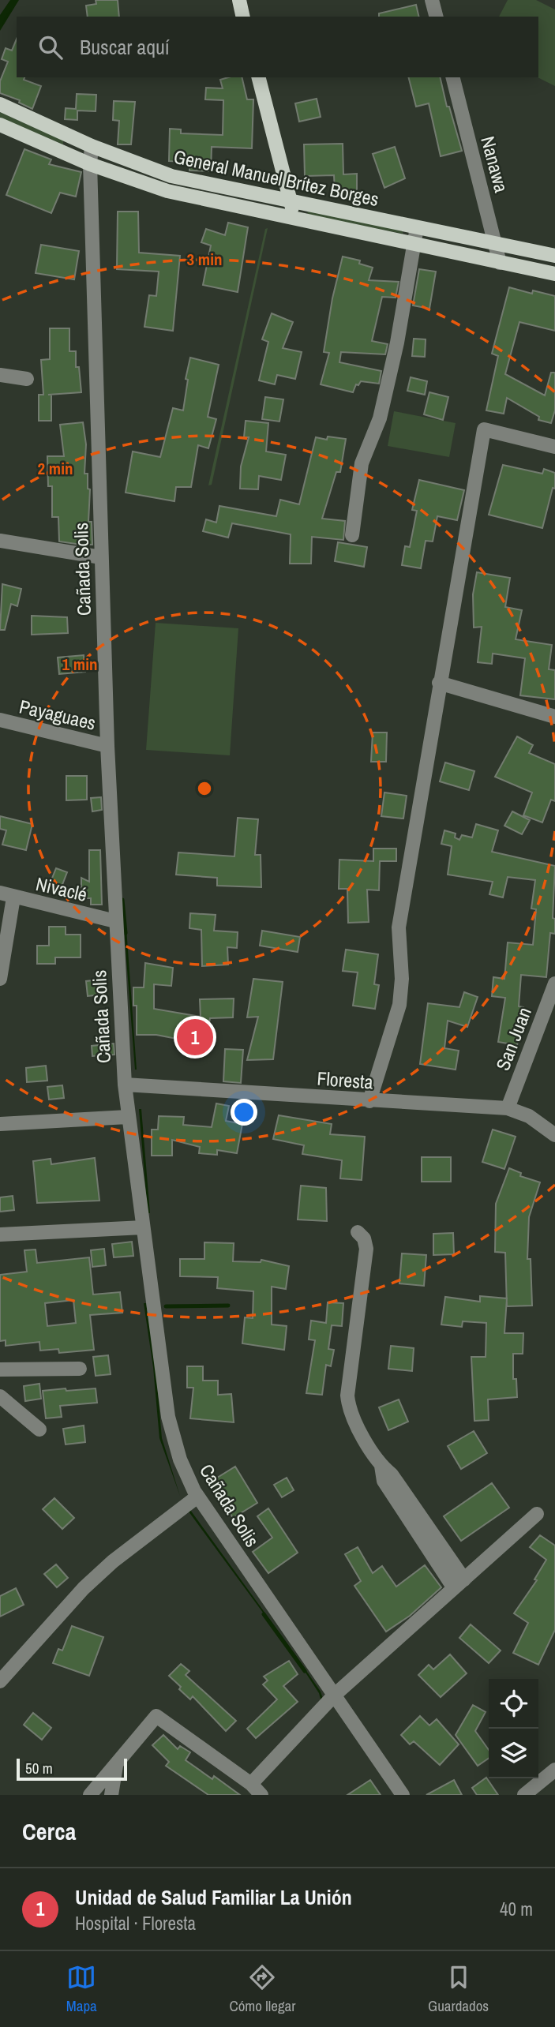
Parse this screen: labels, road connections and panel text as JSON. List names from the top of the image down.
{
  "streets": {
    "main road": ["General Manuel Brítez Borges"],
    "street": [
      "Nanawa",
      "Cañada Solis",
      "Payaguaes",
      "Nivaclé",
      "San Juan",
      "Floresta"
    ]
  },
  "crossings": [
    ["Nanawa", "General Manuel Brítez Borges"],
    ["General Manuel Brítez Borges", "Cañada Solis"],
    ["Cañada Solis", "Payaguaes"],
    ["Cañada Solis", "Nivaclé"],
    ["Cañada Solis", "Floresta"],
    ["San Juan", "Floresta"]
  ],
  "scale_bar": "50 m",
  "page": {
    "search": "Buscar aquí",
    "pins": "1",
    "scale": "50 m",
    "heading": "Cerca",
    "list": [
      {
        "mark": "1",
        "name": "Unidad de Salud Familiar La Unión",
        "note": "Hospital · Floresta",
        "value": "40 m"
      }
    ],
    "nav": ["Mapa", "Cómo llegar", "Guardados"]
  },
  "rings": ["3 min", "2 min", "1 min"]
}
